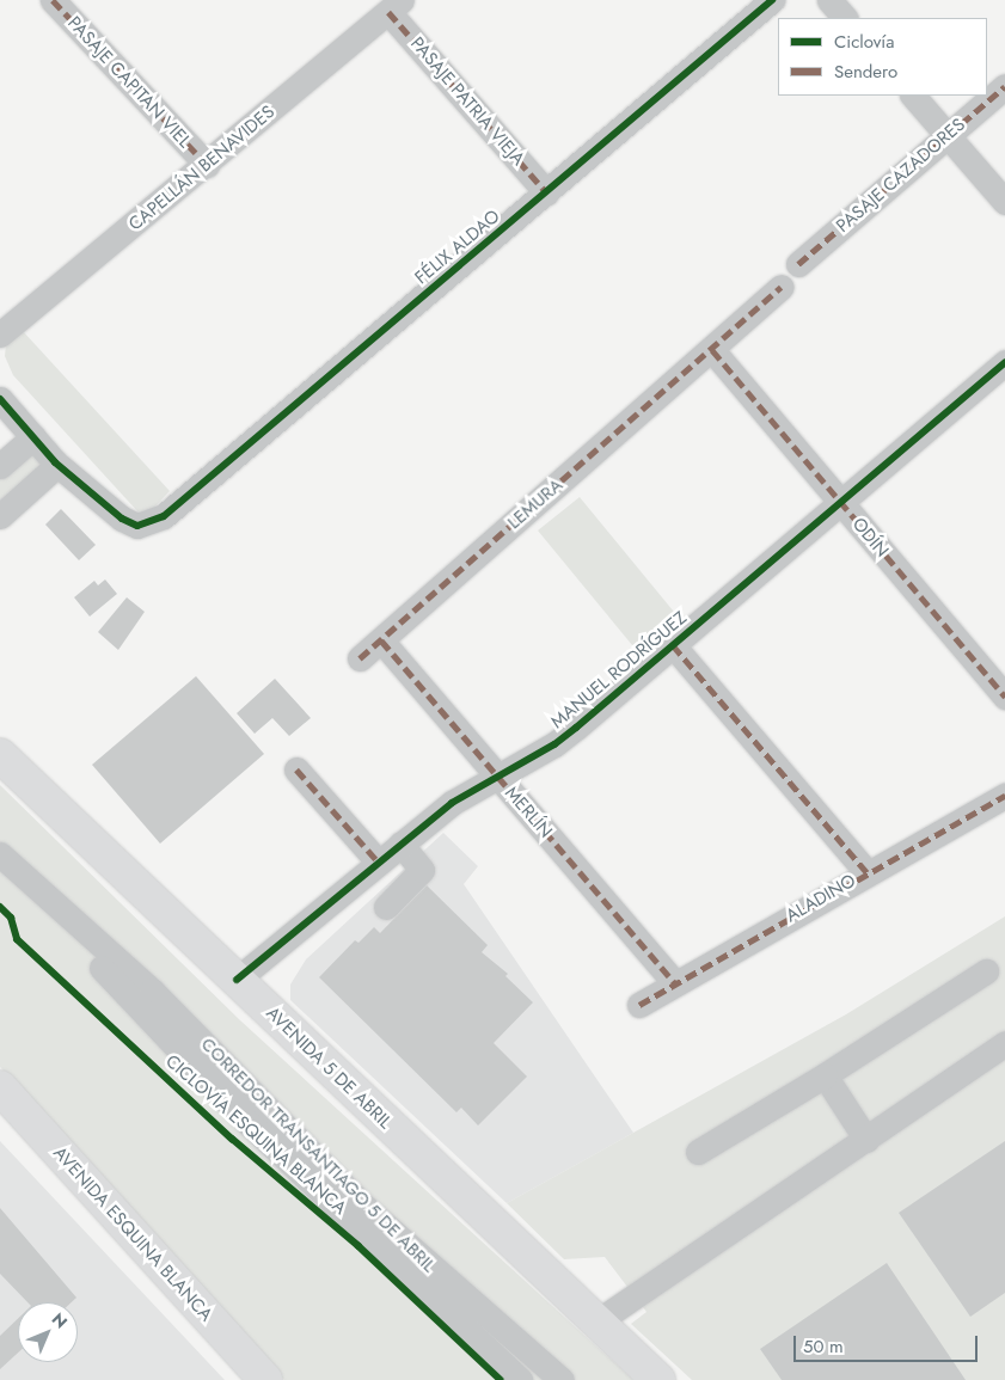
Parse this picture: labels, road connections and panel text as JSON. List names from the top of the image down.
{
  "streets": {
    "main road": ["AVENIDA 5 DE ABRIL", "AVENIDA ESQUINA BLANCA"],
    "street": [
      "PASAJE CAPITAN VIEL",
      "PASAJE PATRIA VIEJA",
      "CAPELLÁN BENAVIDES",
      "PASAJE CAZADORES",
      "FÉLIX ALDAO",
      "LEMURA",
      "ODÍN",
      "MANUEL RODRÍGUEZ",
      "MERLÍN",
      "ALADINO",
      "CORREDOR TRANSANTIAGO 5 DE ABRIL"
    ],
    "cycle path": ["CICLOVÍA ESQUINA BLANCA"]
  },
  "crossings": [
    ["PASAJE CAPITAN VIEL", "CAPELLÁN BENAVIDES"],
    ["PASAJE PATRIA VIEJA", "CAPELLÁN BENAVIDES"],
    ["PASAJE PATRIA VIEJA", "FÉLIX ALDAO"],
    ["LEMURA", "ODÍN"],
    ["LEMURA", "MERLÍN"],
    ["ODÍN", "MANUEL RODRÍGUEZ"],
    ["MANUEL RODRÍGUEZ", "MERLÍN"],
    ["MANUEL RODRÍGUEZ", "AVENIDA 5 DE ABRIL"],
    ["MERLÍN", "ALADINO"]
  ],
  "legend": ["Ciclovía", "Sendero"],
  "scale_bar": "50 m",
  "north": "top right"
}
